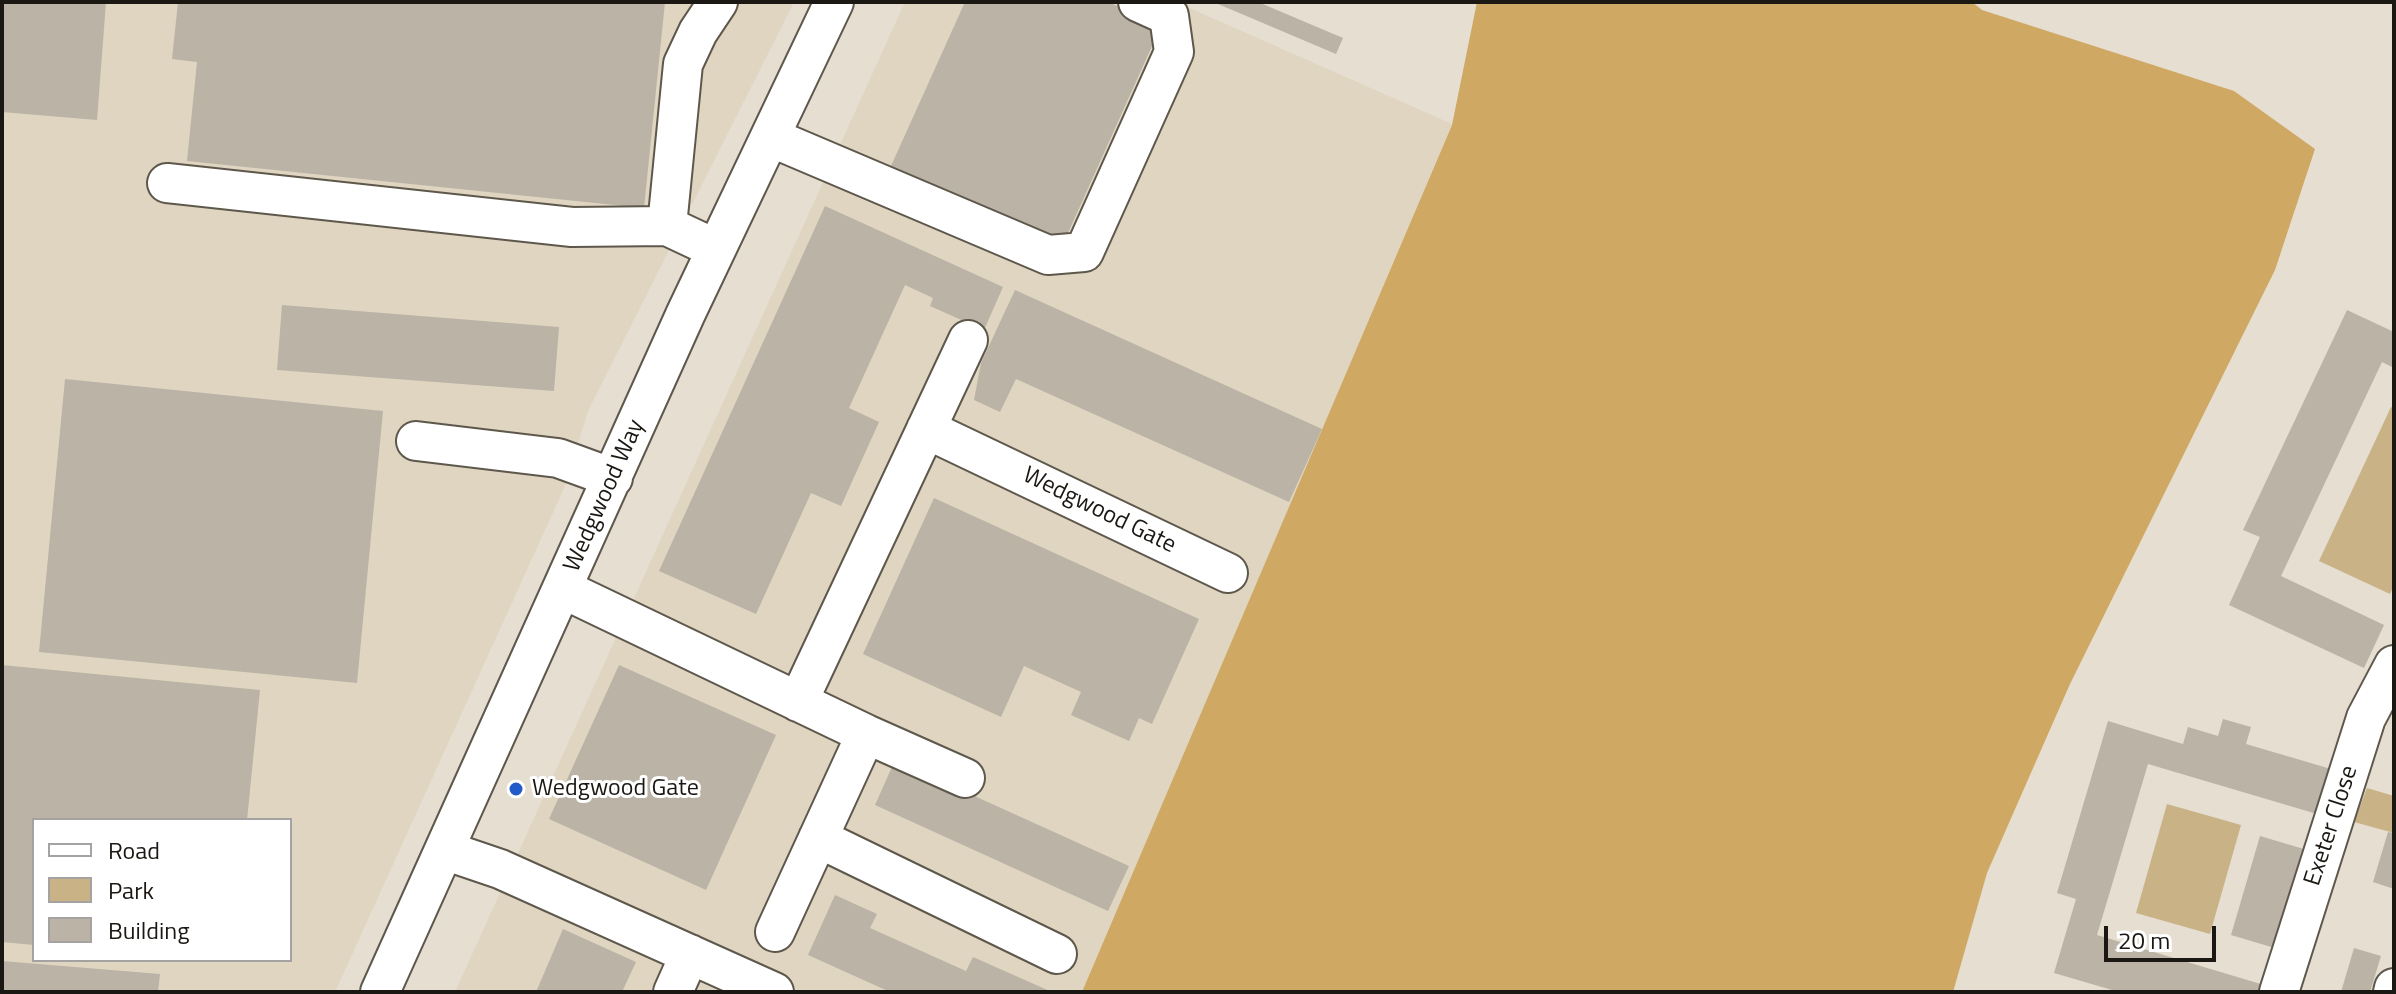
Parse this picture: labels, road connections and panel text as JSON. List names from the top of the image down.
{
  "streets": {
    "street": ["Wedgwood Way", "Wedgwood Gate", "Exeter Close"]
  },
  "places": ["Wedgwood Gate"],
  "legend": ["Road", "Park", "Building"],
  "scale_bar": "20 m"
}
